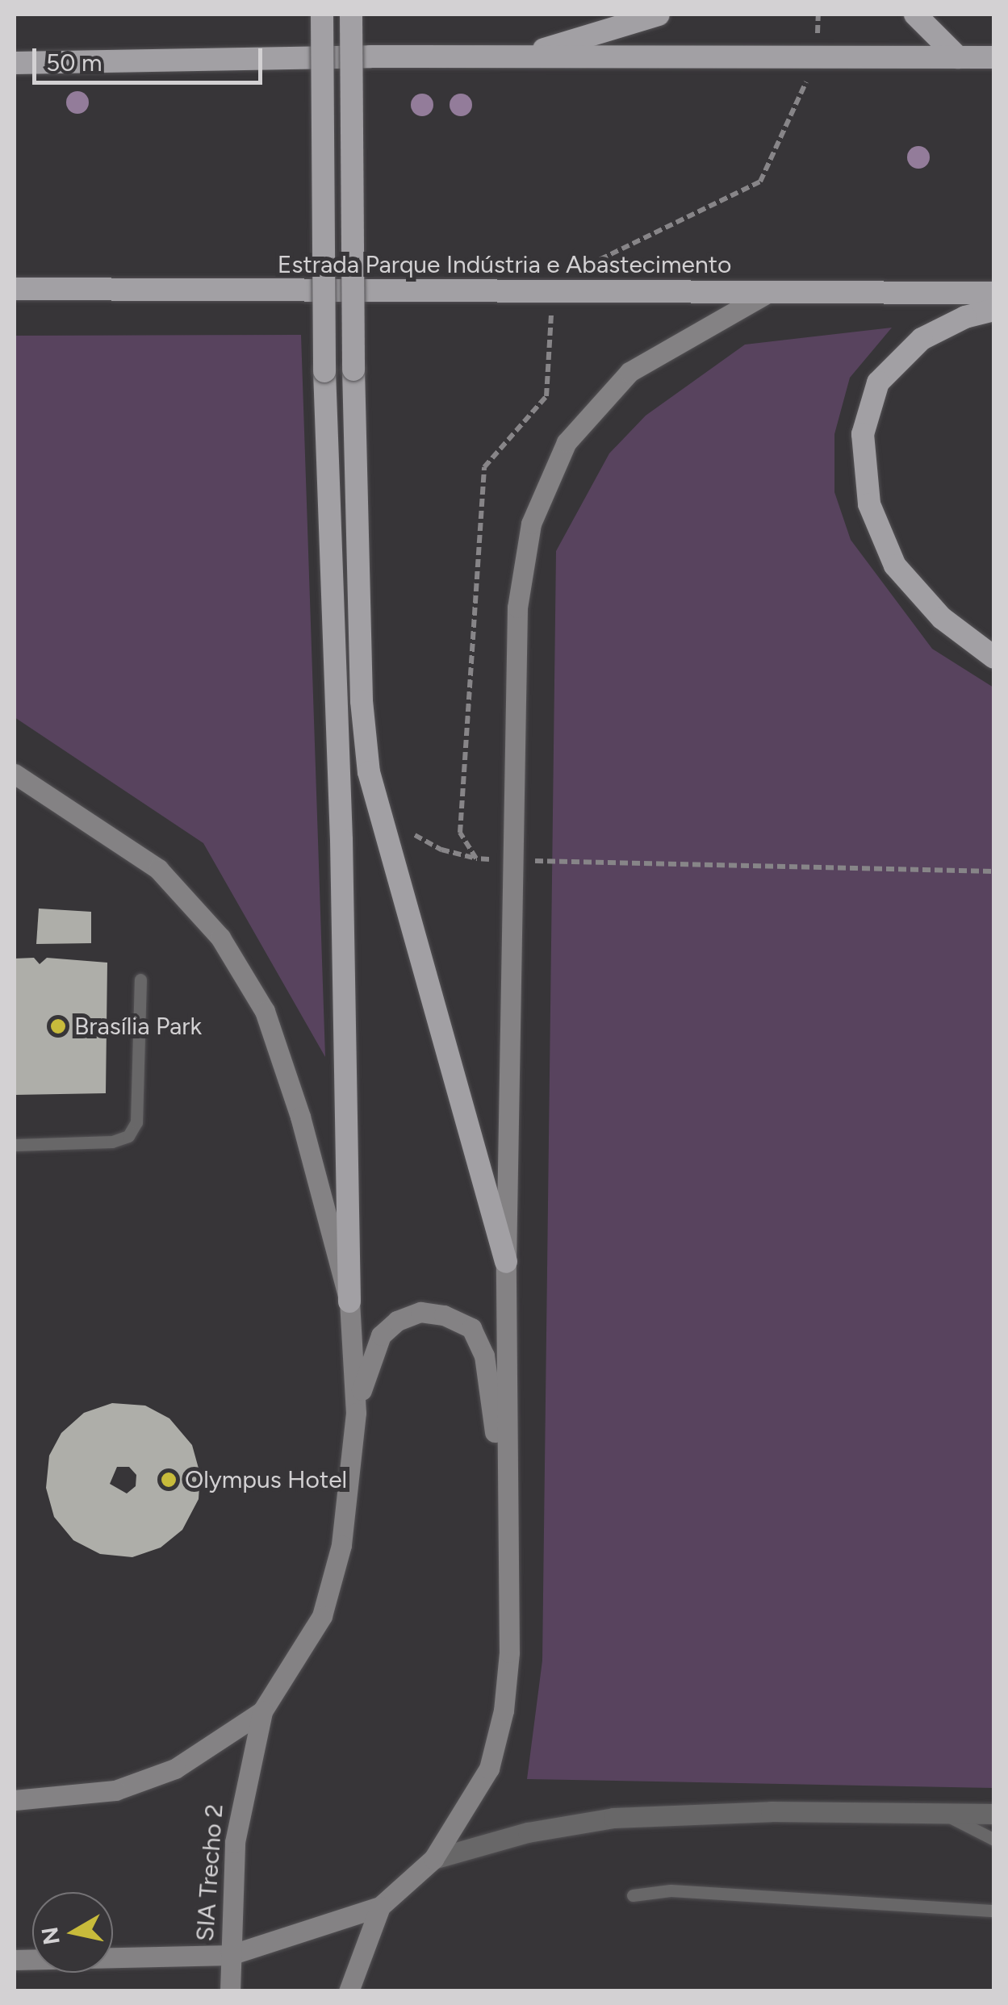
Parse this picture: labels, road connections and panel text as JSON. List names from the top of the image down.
{
  "streets": {
    "highway": ["Estrada Parque Indústria e Abastecimento"],
    "main road": ["SIA Trecho 2"]
  },
  "places": ["Brasília Park", "Olympus Hotel"],
  "scale_bar": "50 m",
  "north": "left"
}
